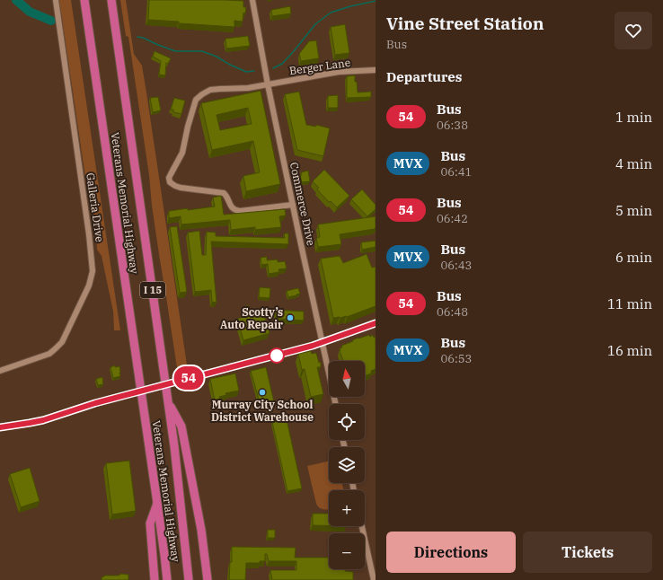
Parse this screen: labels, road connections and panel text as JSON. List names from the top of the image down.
{
  "streets": {
    "highway": ["Veterans Memorial Highway", "I 15"],
    "street": ["Berger Lane", "Commerce Drive", "Galleria Drive"]
  },
  "crossings": [
    ["Berger Lane", "Commerce Drive"]
  ],
  "places": ["Scotty’s Auto Repair", "Murray City School District Warehouse"],
  "lines": ["bus line 54"],
  "north": "top",
  "page": {
    "on_map": "54",
    "heading": [
      ["Vine Street Station", "Bus"],
      "Departures"
    ],
    "list": [
      {
        "mark": "54",
        "name": "Bus",
        "note": "06:38",
        "value": "1 min"
      },
      {
        "mark": "MVX",
        "name": "Bus",
        "note": "06:41",
        "value": "4 min"
      },
      {
        "mark": "54",
        "name": "Bus",
        "note": "06:42",
        "value": "5 min"
      },
      {
        "mark": "MVX",
        "name": "Bus",
        "note": "06:43",
        "value": "6 min"
      },
      {
        "mark": "54",
        "name": "Bus",
        "note": "06:48",
        "value": "11 min"
      },
      {
        "mark": "MVX",
        "name": "Bus",
        "note": "06:53",
        "value": "16 min"
      }
    ],
    "map_buttons": ["+", "−"],
    "buttons": ["Directions", "Tickets"]
  }
}
